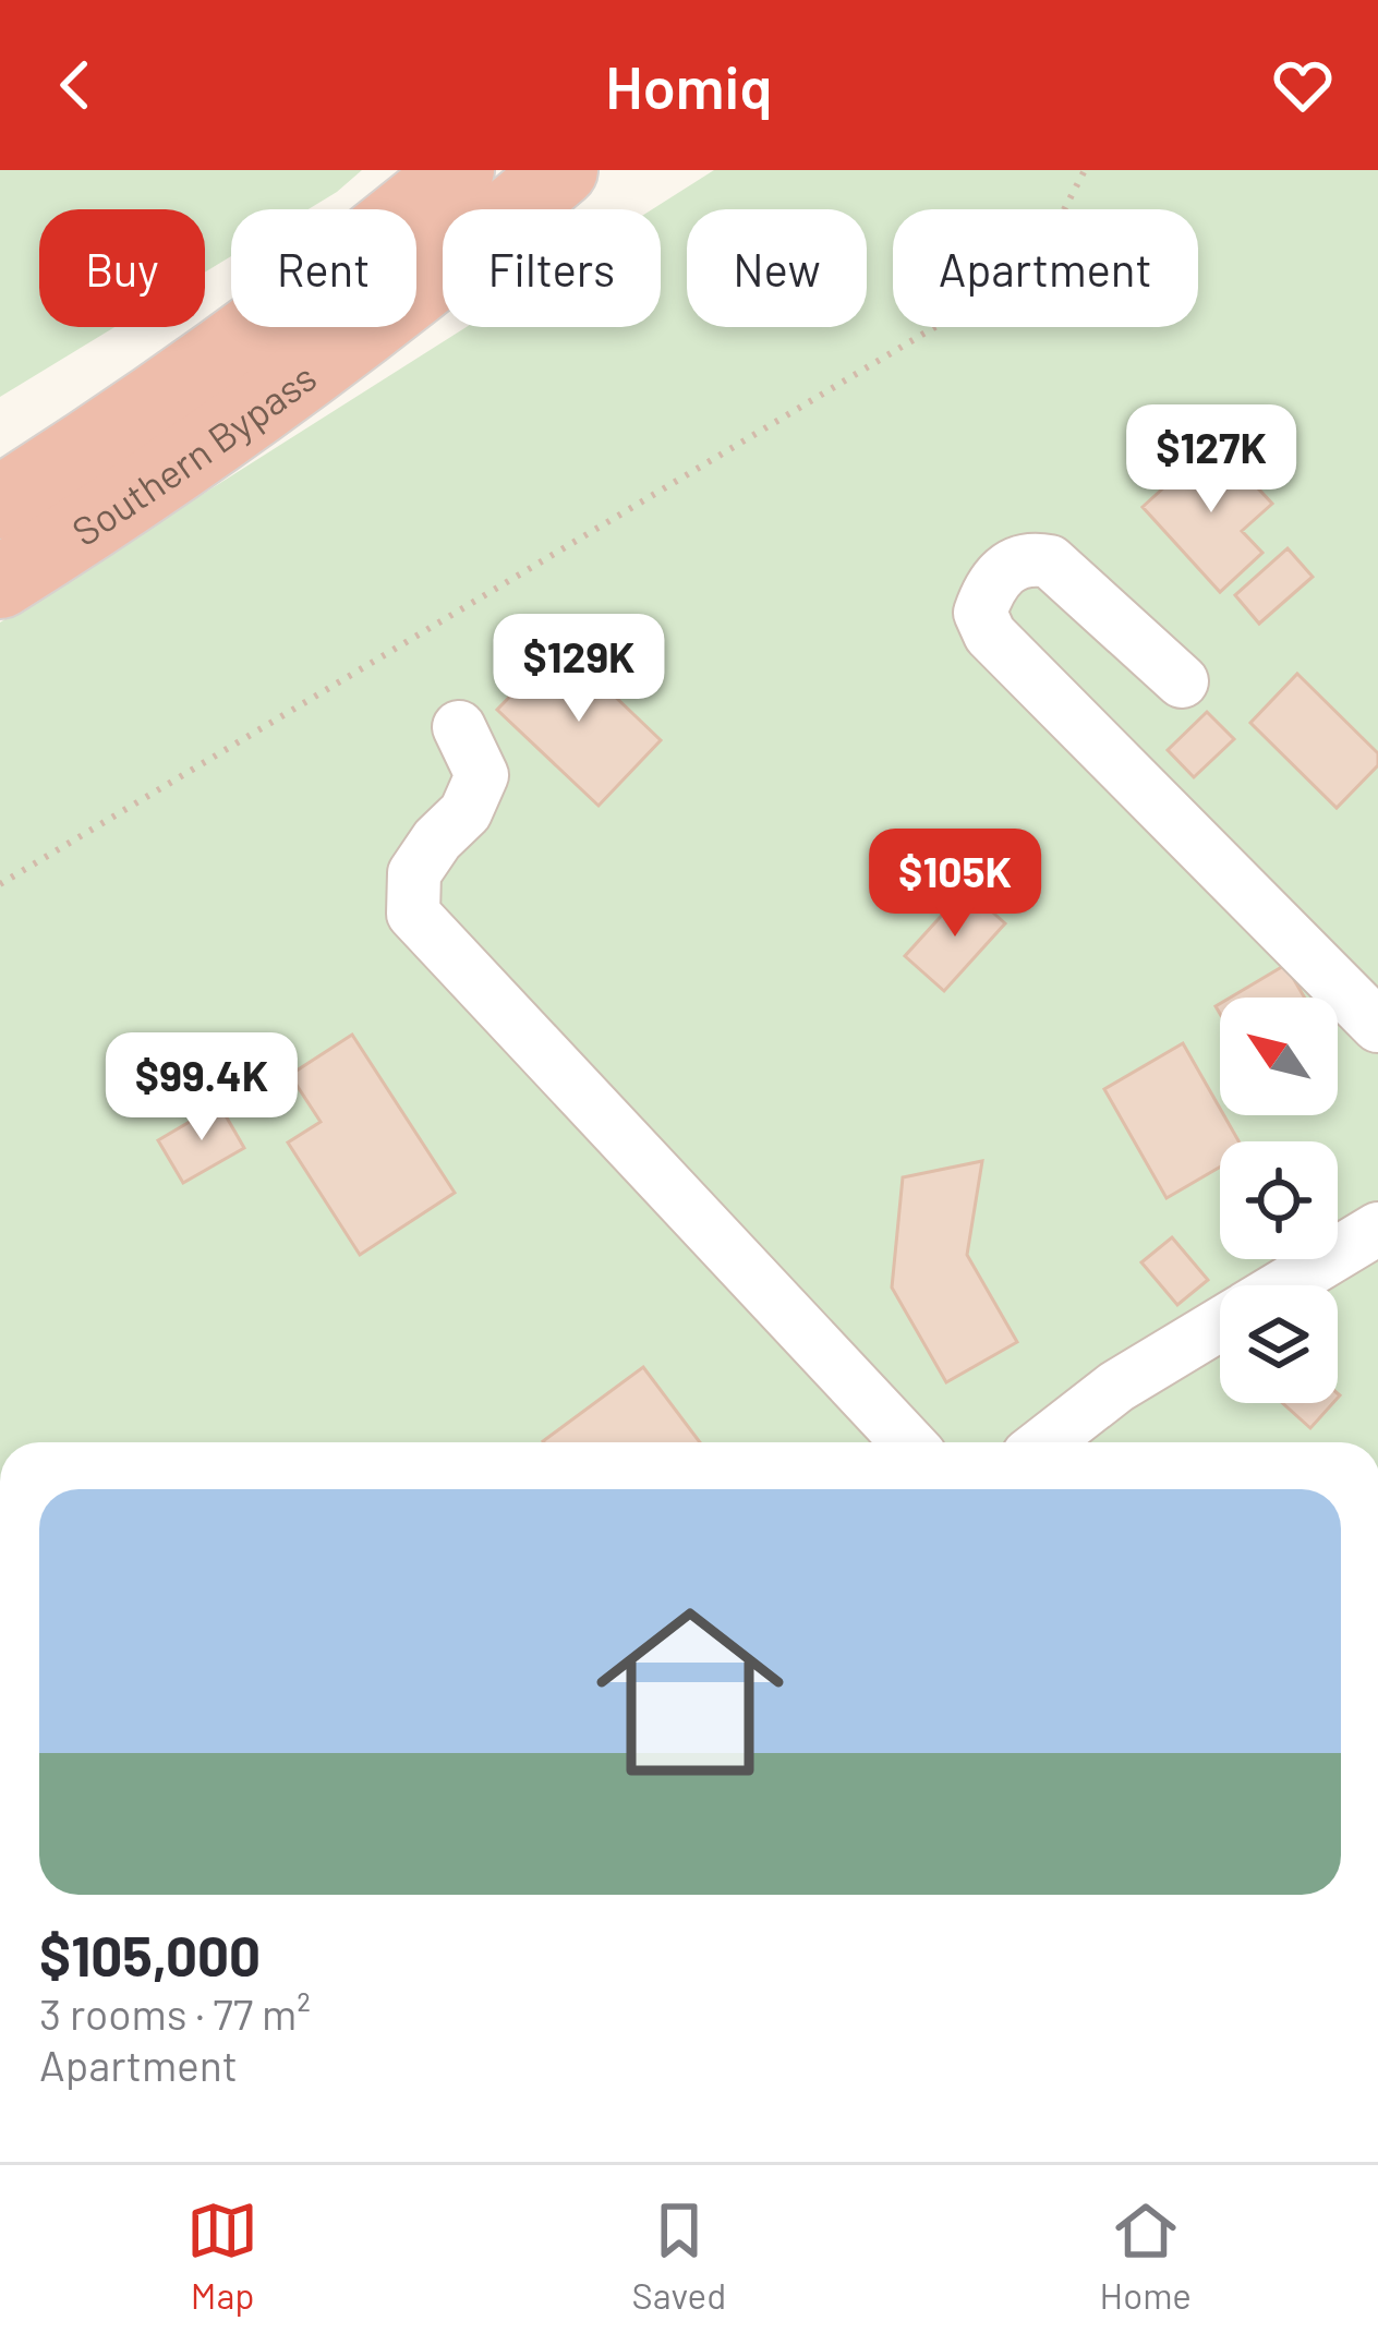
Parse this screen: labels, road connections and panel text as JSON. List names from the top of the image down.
{
  "streets": {
    "highway": ["Southern Bypass"]
  },
  "north": "top left",
  "page": {
    "header": "Homiq",
    "chip": [
      "Buy",
      "Rent",
      "Filters",
      "New",
      "Apartment"
    ],
    "price": [
      "$127K",
      "$129K",
      "$105K",
      "$99.4K"
    ],
    "list": [
      {
        "name": "$105,000",
        "note": "3 rooms · 77 m² · Apartment"
      }
    ],
    "tabs": ["Map", "Saved", "Home"]
  }
}
